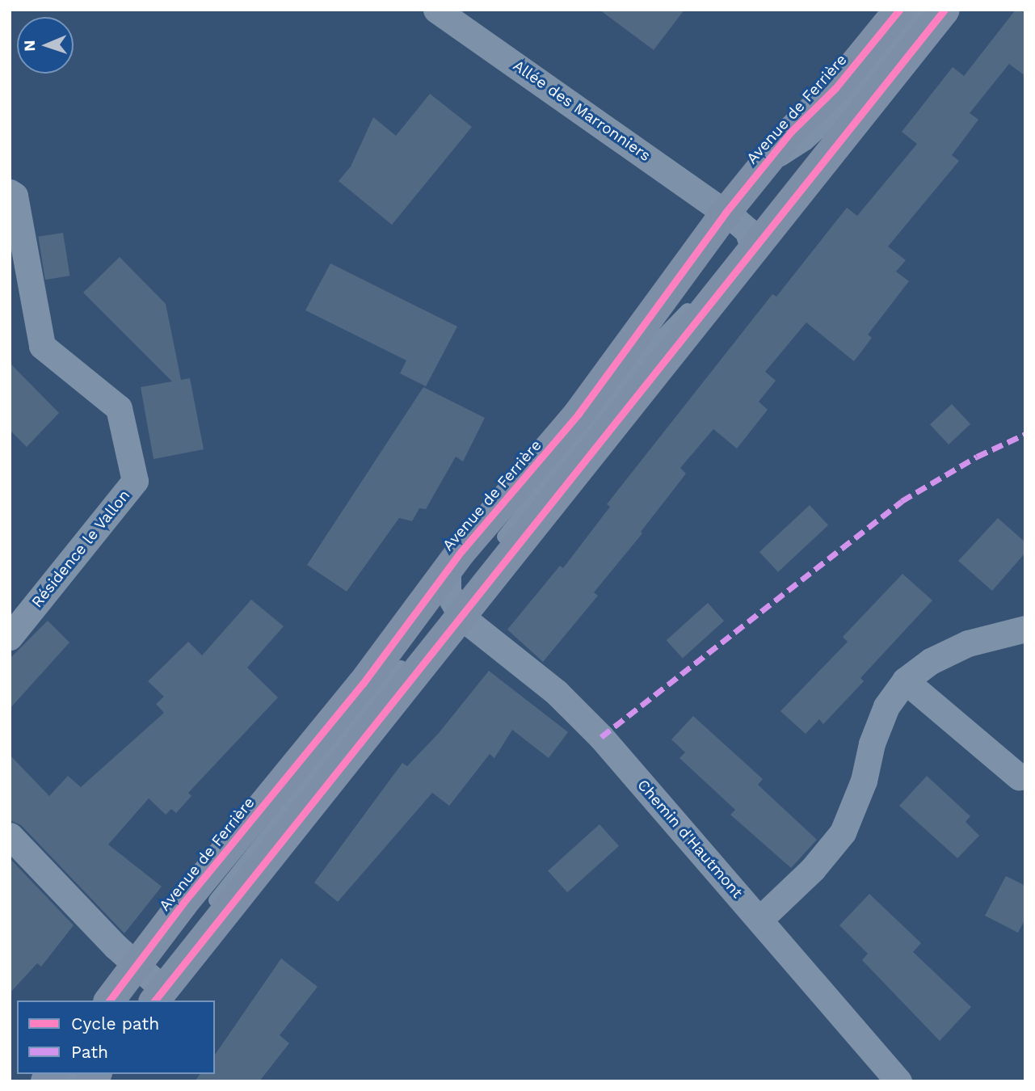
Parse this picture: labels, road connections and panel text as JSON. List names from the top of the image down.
{
  "streets": {
    "main road": ["Avenue de Ferrière"],
    "street": ["Allée des Marronniers", "Résidence le Vallon", "Chemin d'Hautmont"]
  },
  "crossings": [
    ["Avenue de Ferrière", "Allée des Marronniers"]
  ],
  "legend": ["Cycle path", "Path"],
  "north": "left"
}
